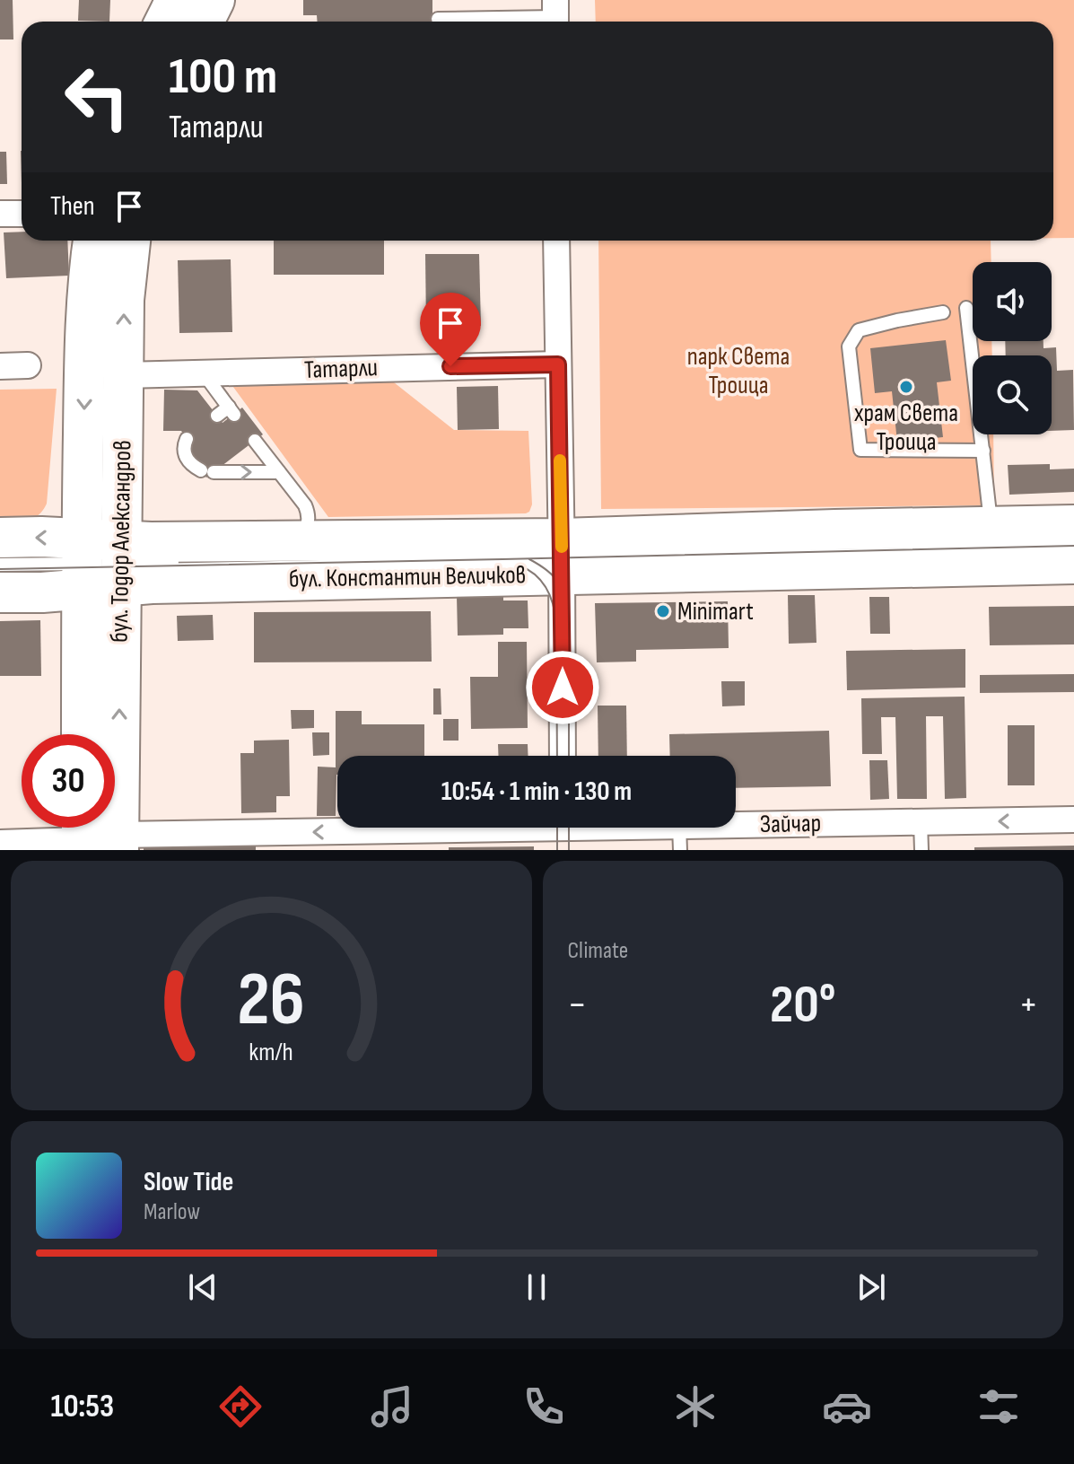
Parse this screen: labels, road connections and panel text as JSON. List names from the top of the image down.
{
  "streets": {
    "main road": ["бул. Тодор Александров", "бул. Константин Величков"],
    "street": ["Татарли", "Зайчар"]
  },
  "crossings": [
    ["Татарли", "бул. Тодор Александров"],
    ["бул. Тодор Александров", "бул. Константин Величков"],
    ["бул. Тодор Александров", "Зайчар"]
  ],
  "one_way": ["Зайчар"],
  "parks": ["парк Света Троица"],
  "places": ["храм Света Троица", "Minimart"],
  "page": {
    "turn": ["100 m", "Татарли"],
    "then": "Then",
    "limit": "30",
    "trip": "10:54 · 1 min · 130 m",
    "tile": "Climate",
    "heat": ["−", "20°", "+"],
    "song": ["Slow Tide", "Marlow"],
    "tabs": "10:53",
    "gauge": ["26", "km/h"]
  }
}
